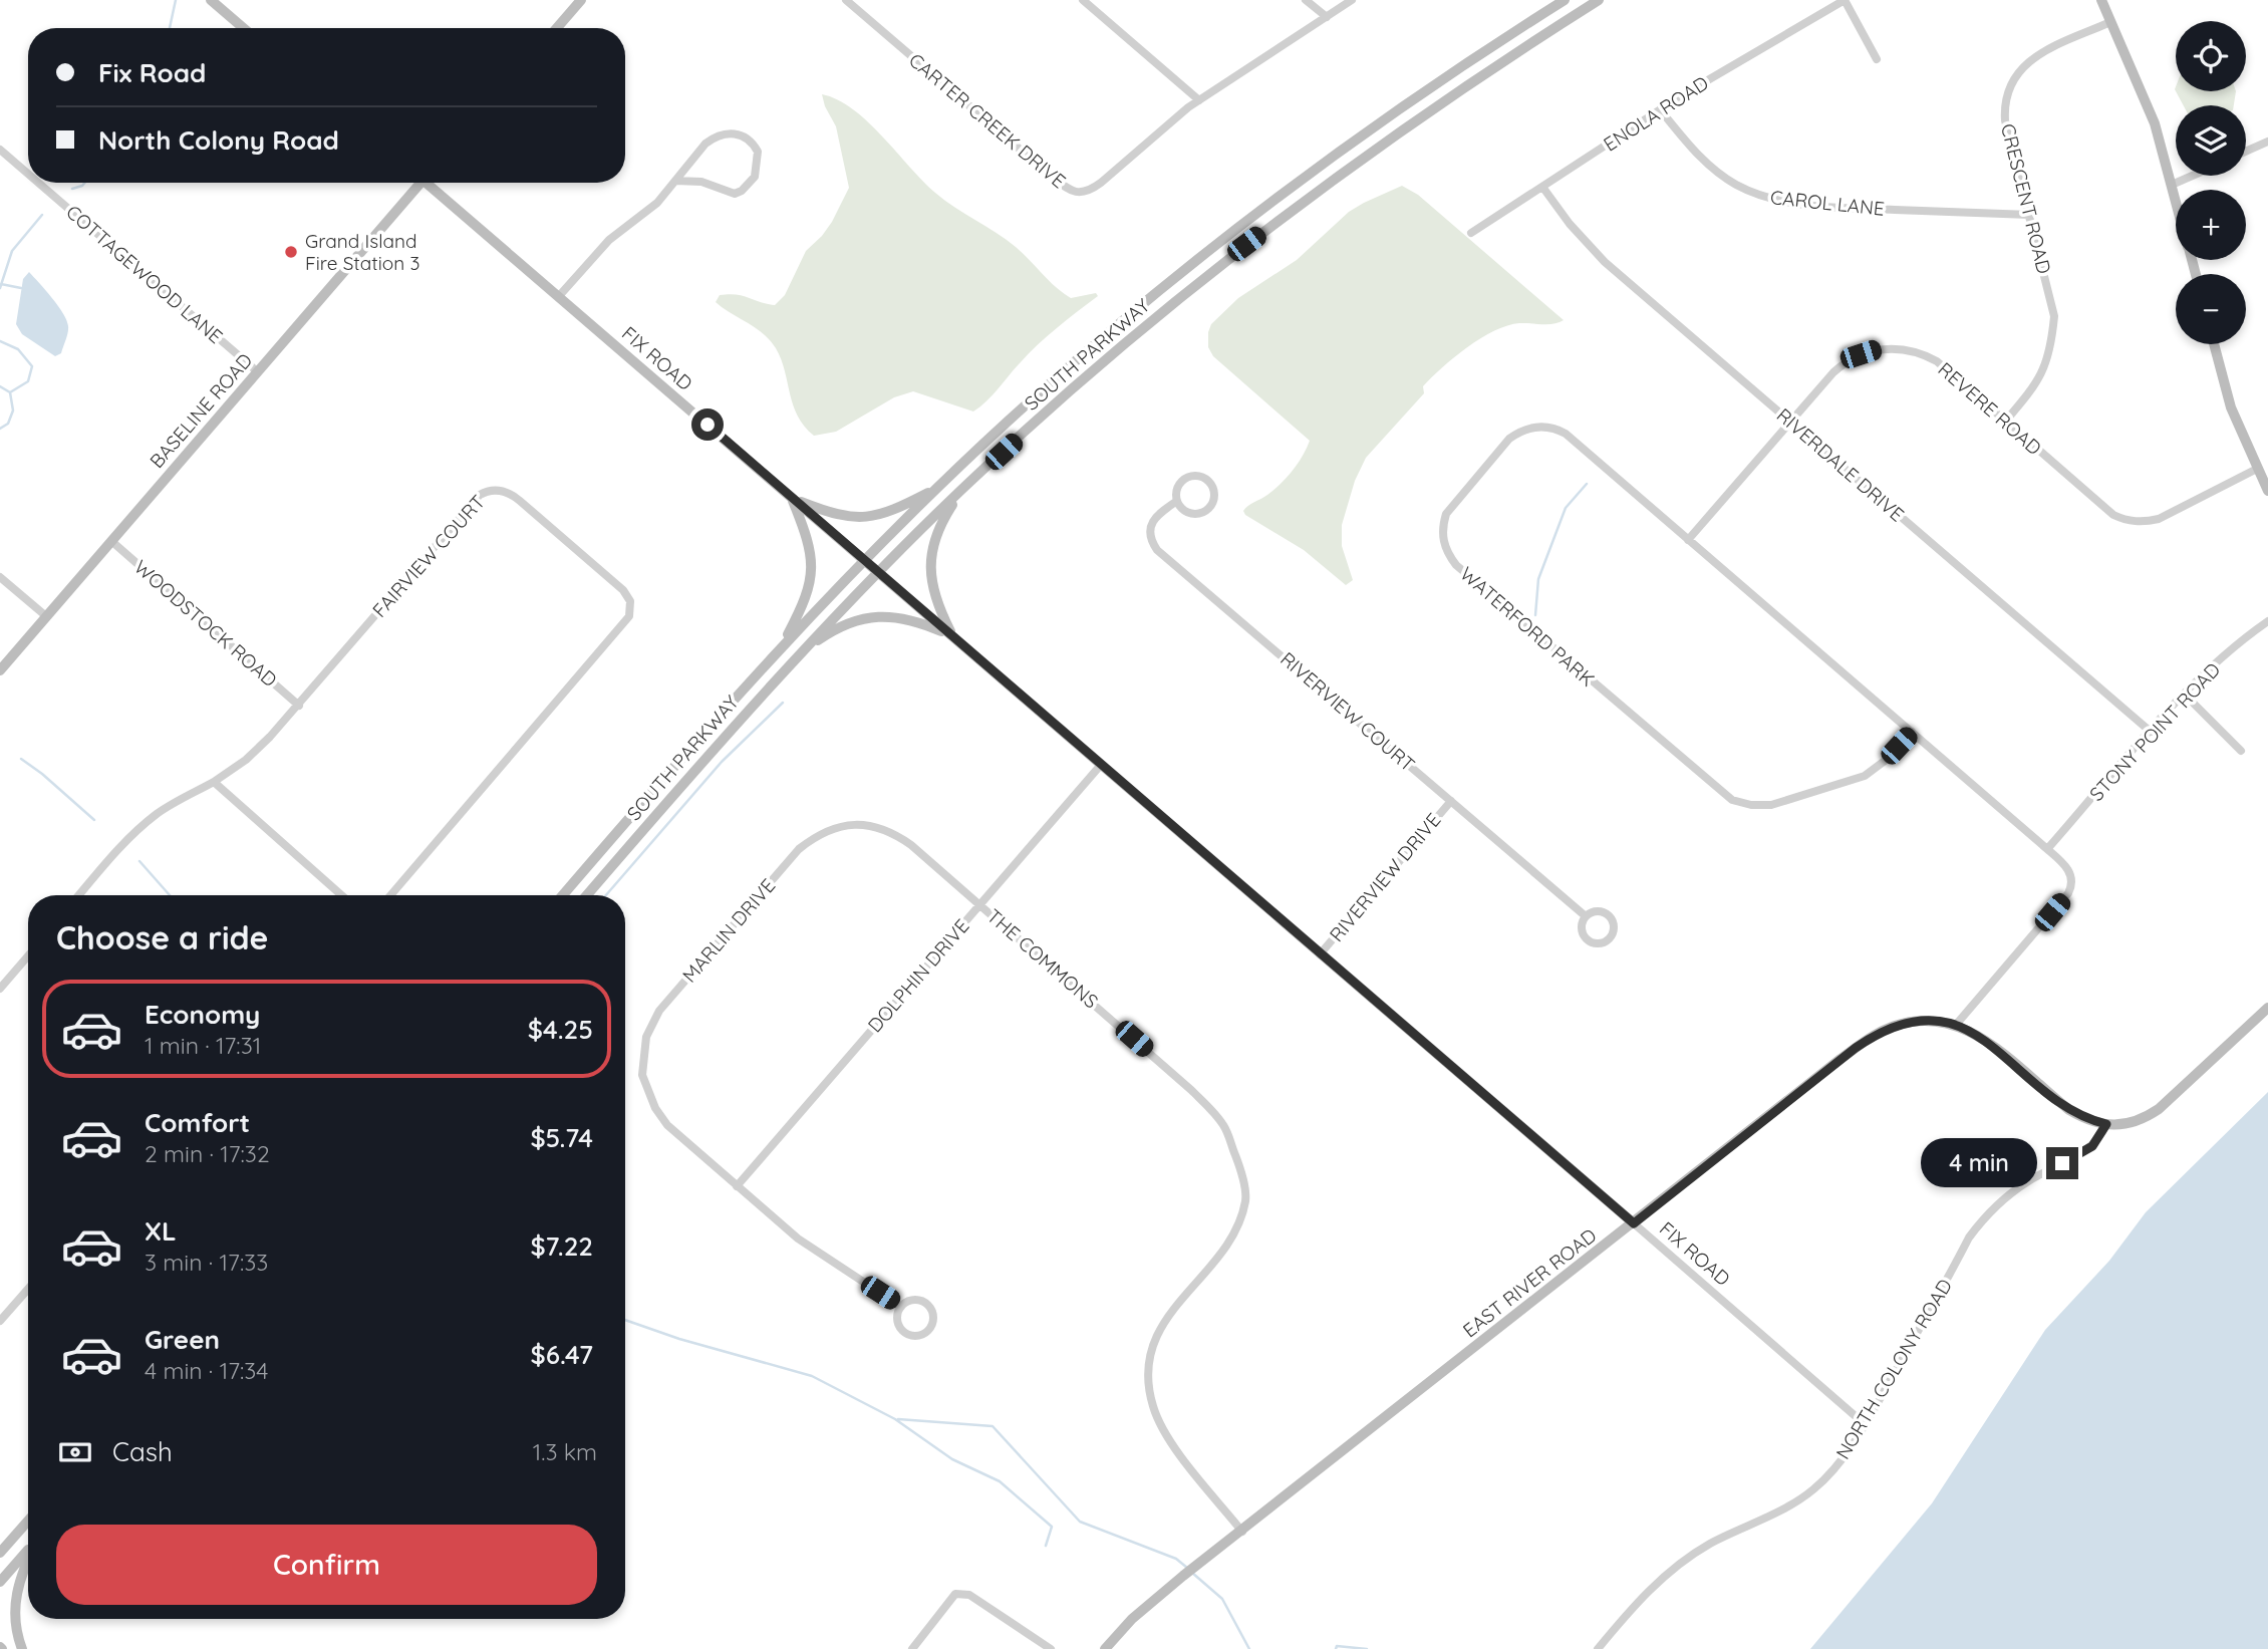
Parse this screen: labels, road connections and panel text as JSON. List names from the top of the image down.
{
  "streets": {
    "main road": [
      "SOUTH PARKWAY",
      "FIX ROAD",
      "BASELINE ROAD",
      "EAST RIVER ROAD"
    ],
    "street": [
      "ENOLA ROAD",
      "CARTER CREEK DRIVE",
      "CRESCENT ROAD",
      "CAROL LANE",
      "COTTAGEWOOD LANE",
      "REVERE ROAD",
      "RIVERDALE DRIVE",
      "FAIRVIEW COURT",
      "WOODSTOCK ROAD",
      "WATERFORD PARK",
      "RIVERVIEW COURT",
      "STONY POINT ROAD",
      "RIVERVIEW DRIVE",
      "MARLIN DRIVE",
      "THE COMMONS",
      "DOLPHIN DRIVE",
      "NORTH COLONY ROAD"
    ]
  },
  "crossings": [
    ["ENOLA ROAD", "CAROL LANE"],
    ["ENOLA ROAD", "RIVERDALE DRIVE"],
    ["CRESCENT ROAD", "CAROL LANE"],
    ["CRESCENT ROAD", "REVERE ROAD"],
    ["COTTAGEWOOD LANE", "BASELINE ROAD"],
    ["SOUTH PARKWAY", "FIX ROAD"],
    ["FIX ROAD", "RIVERVIEW DRIVE"],
    ["FIX ROAD", "DOLPHIN DRIVE"],
    ["FIX ROAD", "EAST RIVER ROAD"],
    ["FIX ROAD", "NORTH COLONY ROAD"],
    ["REVERE ROAD", "RIVERDALE DRIVE"],
    ["REVERE ROAD", "WATERFORD PARK"],
    ["BASELINE ROAD", "WOODSTOCK ROAD"],
    ["RIVERDALE DRIVE", "STONY POINT ROAD"],
    ["FAIRVIEW COURT", "WOODSTOCK ROAD"],
    ["WATERFORD PARK", "STONY POINT ROAD"],
    ["WATERFORD PARK", "EAST RIVER ROAD"],
    ["RIVERVIEW COURT", "RIVERVIEW DRIVE"],
    ["MARLIN DRIVE", "THE COMMONS"],
    ["MARLIN DRIVE", "DOLPHIN DRIVE"],
    ["THE COMMONS", "DOLPHIN DRIVE"],
    ["THE COMMONS", "EAST RIVER ROAD"],
    ["EAST RIVER ROAD", "NORTH COLONY ROAD"]
  ],
  "places": ["Grand Island Fire Station 3"],
  "page": {
    "map_buttons": ["+", "−"],
    "banner": ["Fix Road", "North Colony Road"],
    "heading": "Choose a ride",
    "list": [
      {
        "name": "Economy",
        "note": "1 min · 17:31",
        "value": "$4.25"
      },
      {
        "name": "Comfort",
        "note": "2 min · 17:32",
        "value": "$5.74"
      },
      {
        "name": "XL",
        "note": "3 min · 17:33",
        "value": "$7.22"
      },
      {
        "name": "Green",
        "note": "4 min · 17:34",
        "value": "$6.47"
      }
    ],
    "bubble": "4 min",
    "pay": ["Cash", "1.3 km"],
    "buttons": "Confirm"
  }
}
